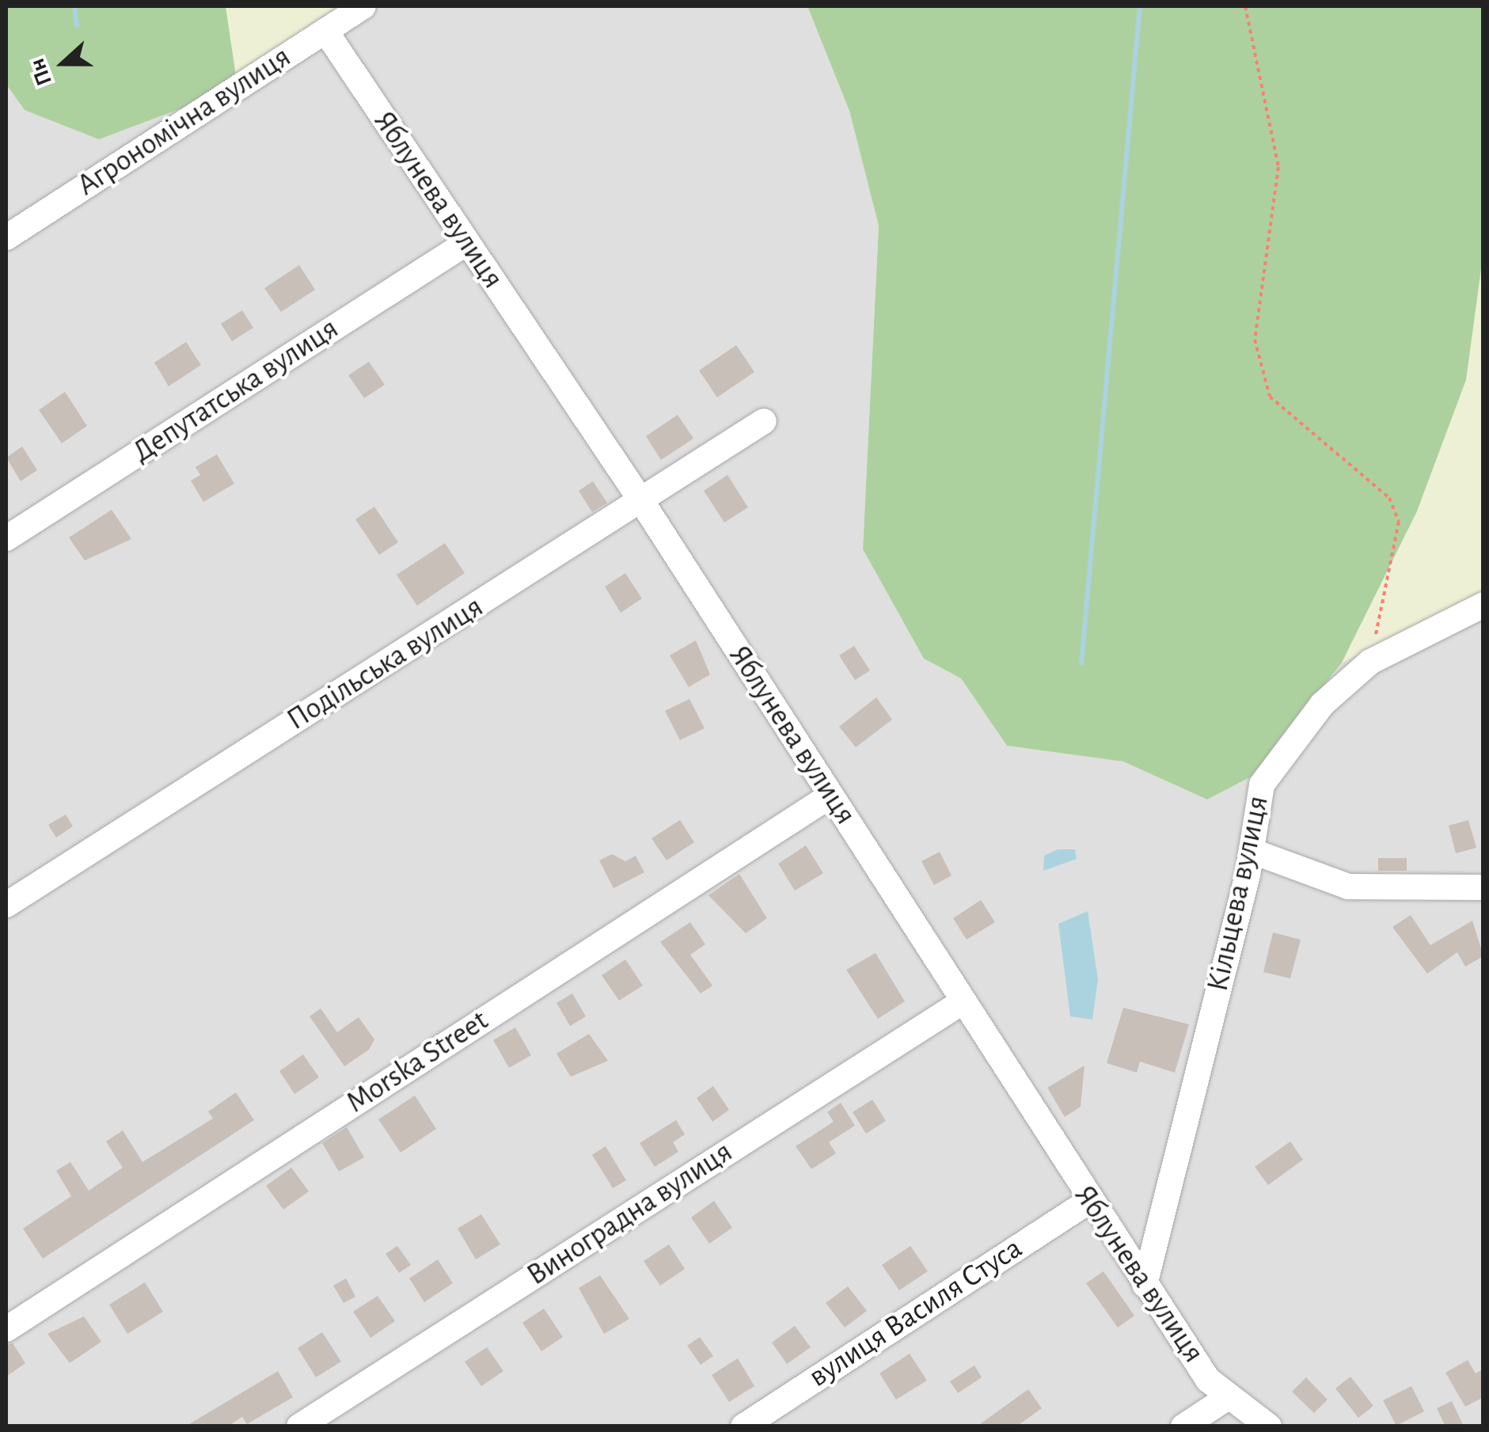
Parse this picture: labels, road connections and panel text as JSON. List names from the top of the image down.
{
  "streets": {
    "street": [
      "Агрономічна вулиця",
      "Яблунева вулиця",
      "Депутатська вулиця",
      "Подільська вулиця",
      "Кільцева вулиця",
      "Morska Street",
      "Виноградна вулиця",
      "вулиця Василя Стуса"
    ]
  },
  "crossings": [
    ["Агрономічна вулиця", "Яблунева вулиця"],
    ["Яблунева вулиця", "Депутатська вулиця"],
    ["Яблунева вулиця", "Подільська вулиця"],
    ["Яблунева вулиця", "Кільцева вулиця"],
    ["Яблунева вулиця", "Morska Street"],
    ["Яблунева вулиця", "Виноградна вулиця"],
    ["Яблунева вулиця", "вулиця Василя Стуса"]
  ],
  "north": "left"
}
